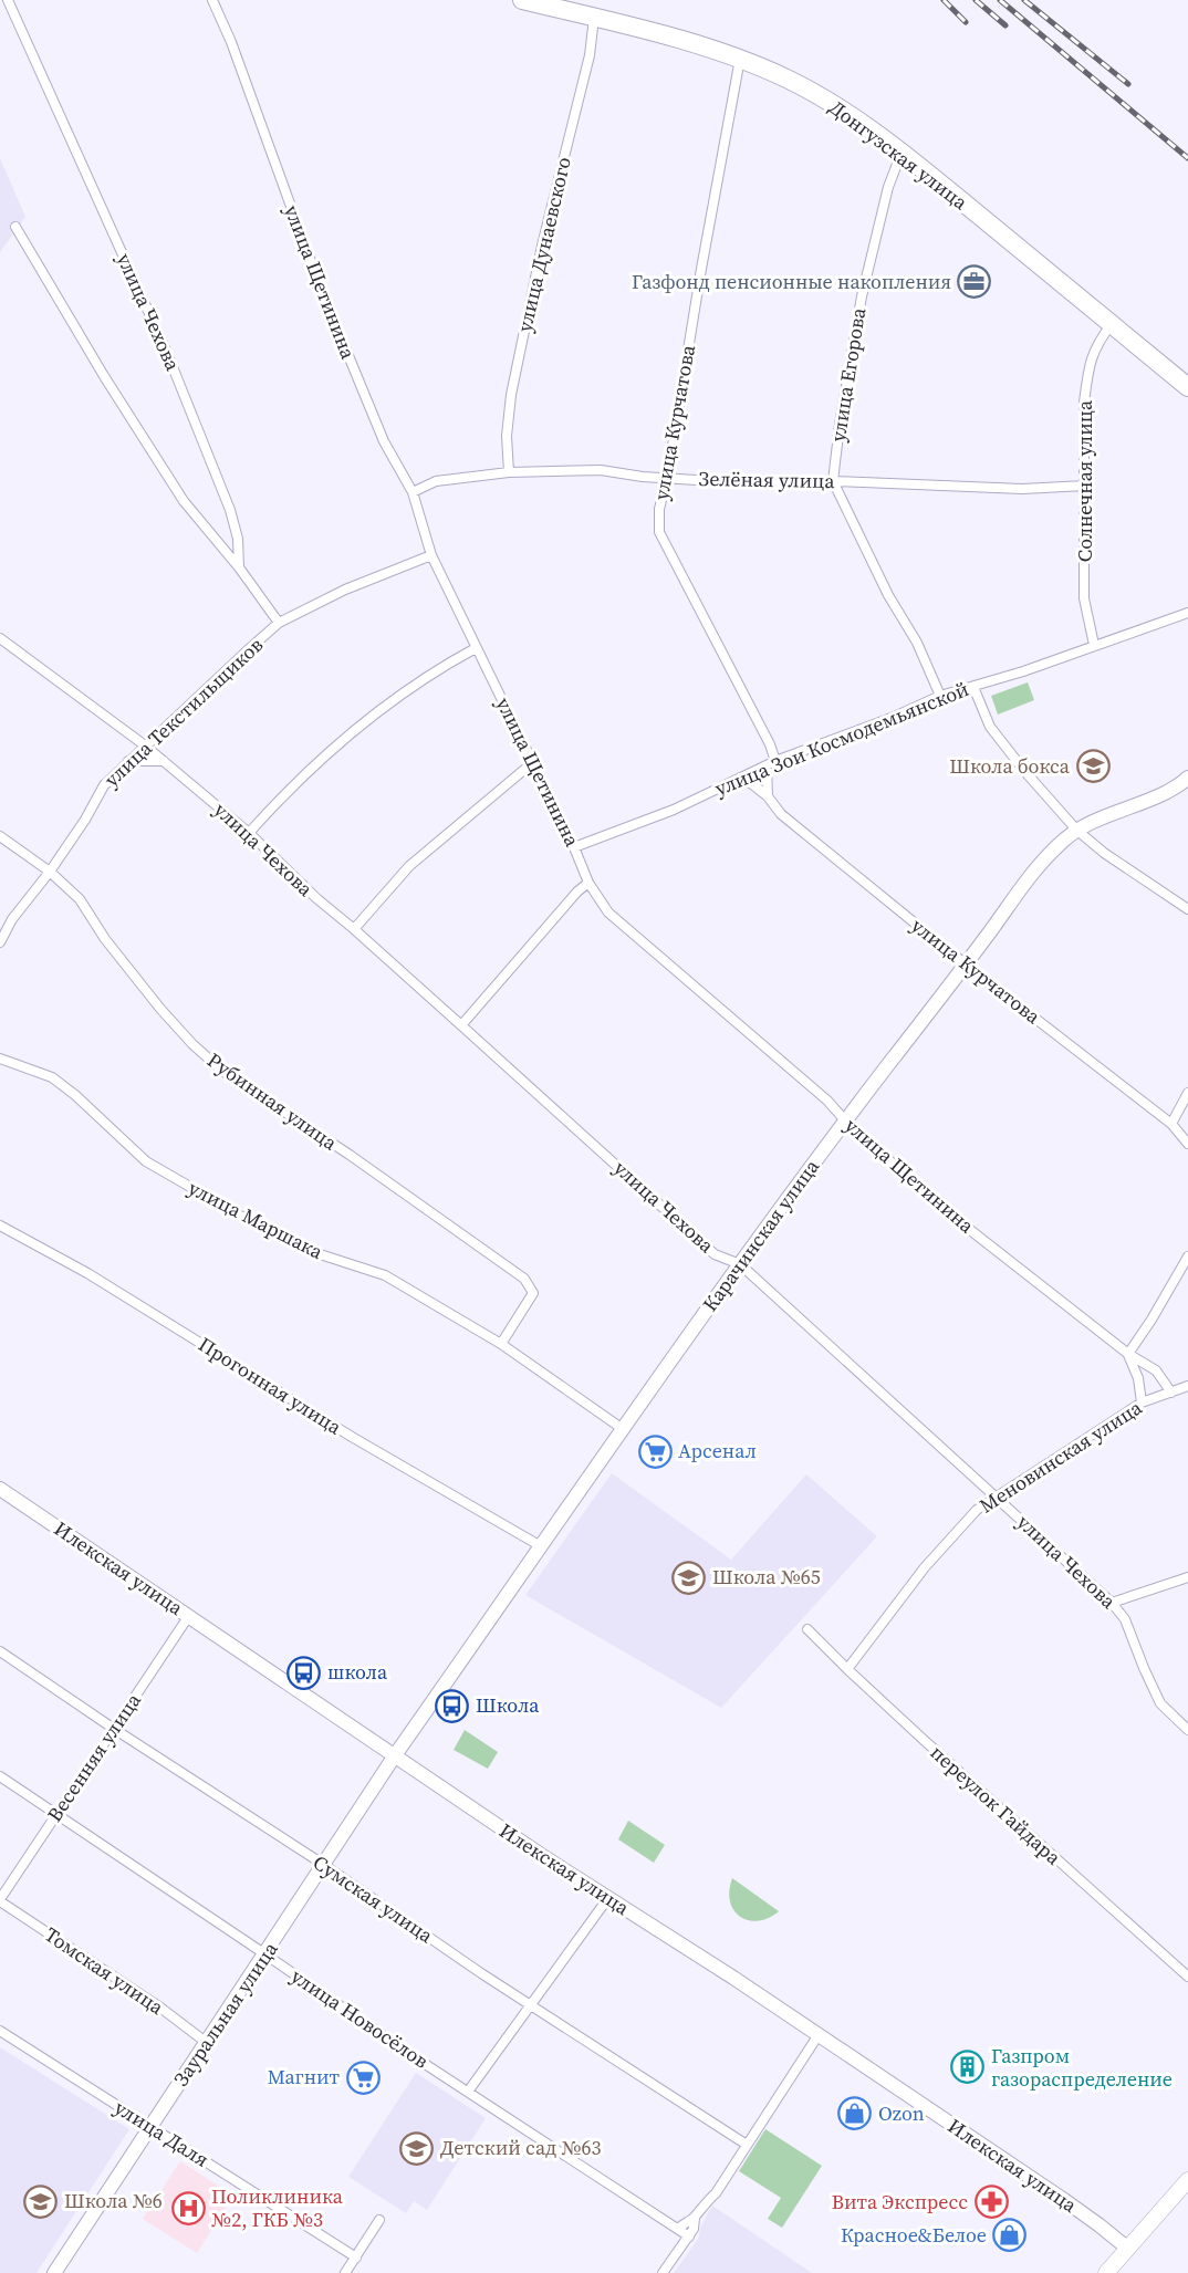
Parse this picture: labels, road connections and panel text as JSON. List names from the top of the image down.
{
  "streets": {
    "highway": ["Донгузская улица"],
    "street": [
      "улица Дунаевского",
      "улица Щетинина",
      "улица Чехова",
      "улица Егорова",
      "улица Курчатова",
      "Зелёная улица",
      "Солнечная улица",
      "улица Текстильщиков",
      "улица Зои Космодемьянской",
      "Рубинная улица",
      "улица Маршака",
      "Карачинская улица",
      "Прогонная улица",
      "Меновинская улица",
      "Илекская улица",
      "Весенняя улица",
      "переулок Гайдара",
      "Сумская улица",
      "Томская улица",
      "Зауральная улица",
      "улица Новосёлов",
      "улица Даля"
    ]
  },
  "crossings": [
    ["Донгузская улица", "улица Дунаевского"],
    ["Донгузская улица", "улица Егорова"],
    ["Донгузская улица", "улица Курчатова"],
    ["Донгузская улица", "Солнечная улица"],
    ["улица Дунаевского", "Зелёная улица"],
    ["улица Щетинина", "Зелёная улица"],
    ["улица Щетинина", "улица Текстильщиков"],
    ["улица Щетинина", "улица Зои Космодемьянской"],
    ["улица Щетинина", "Карачинская улица"],
    ["улица Щетинина", "Меновинская улица"],
    ["улица Чехова", "улица Текстильщиков"],
    ["улица Чехова", "Карачинская улица"],
    ["улица Чехова", "Меновинская улица"],
    ["улица Егорова", "Зелёная улица"],
    ["улица Курчатова", "Зелёная улица"],
    ["улица Курчатова", "улица Зои Космодемьянской"],
    ["улица Курчатова", "Карачинская улица"],
    ["Зелёная улица", "Солнечная улица"],
    ["Солнечная улица", "улица Зои Космодемьянской"],
    ["улица Текстильщиков", "Рубинная улица"],
    ["Рубинная улица", "улица Маршака"],
    ["улица Маршака", "Карачинская улица"],
    ["Карачинская улица", "Прогонная улица"],
    ["Карачинская улица", "Илекская улица"],
    ["Карачинская улица", "Зауральная улица"],
    ["Меновинская улица", "переулок Гайдара"],
    ["Илекская улица", "Весенняя улица"],
    ["Илекская улица", "Зауральная улица"],
    ["Весенняя улица", "Сумская улица"],
    ["Весенняя улица", "Томская улица"],
    ["Весенняя улица", "улица Новосёлов"],
    ["Сумская улица", "Зауральная улица"],
    ["Томская улица", "Зауральная улица"],
    ["Зауральная улица", "улица Новосёлов"],
    ["Зауральная улица", "улица Даля"]
  ],
  "places": {
    "office": ["Газфонд пенсионные накопления"],
    "school or university": [
      "Школа бокса",
      "Школа №65",
      "Детский сад №63",
      "Школа №6"
    ],
    "supermarket": ["Арсенал", "Магнит"],
    "bus stop": ["школа", "Школа"],
    "building": ["Газпром газораспределение"],
    "shop": ["Ozon", "Красное&Белое"],
    "pharmacy": ["Вита Экспресс"],
    "hospital": ["Поликлиника №2, ГКБ №3"]
  }
}
